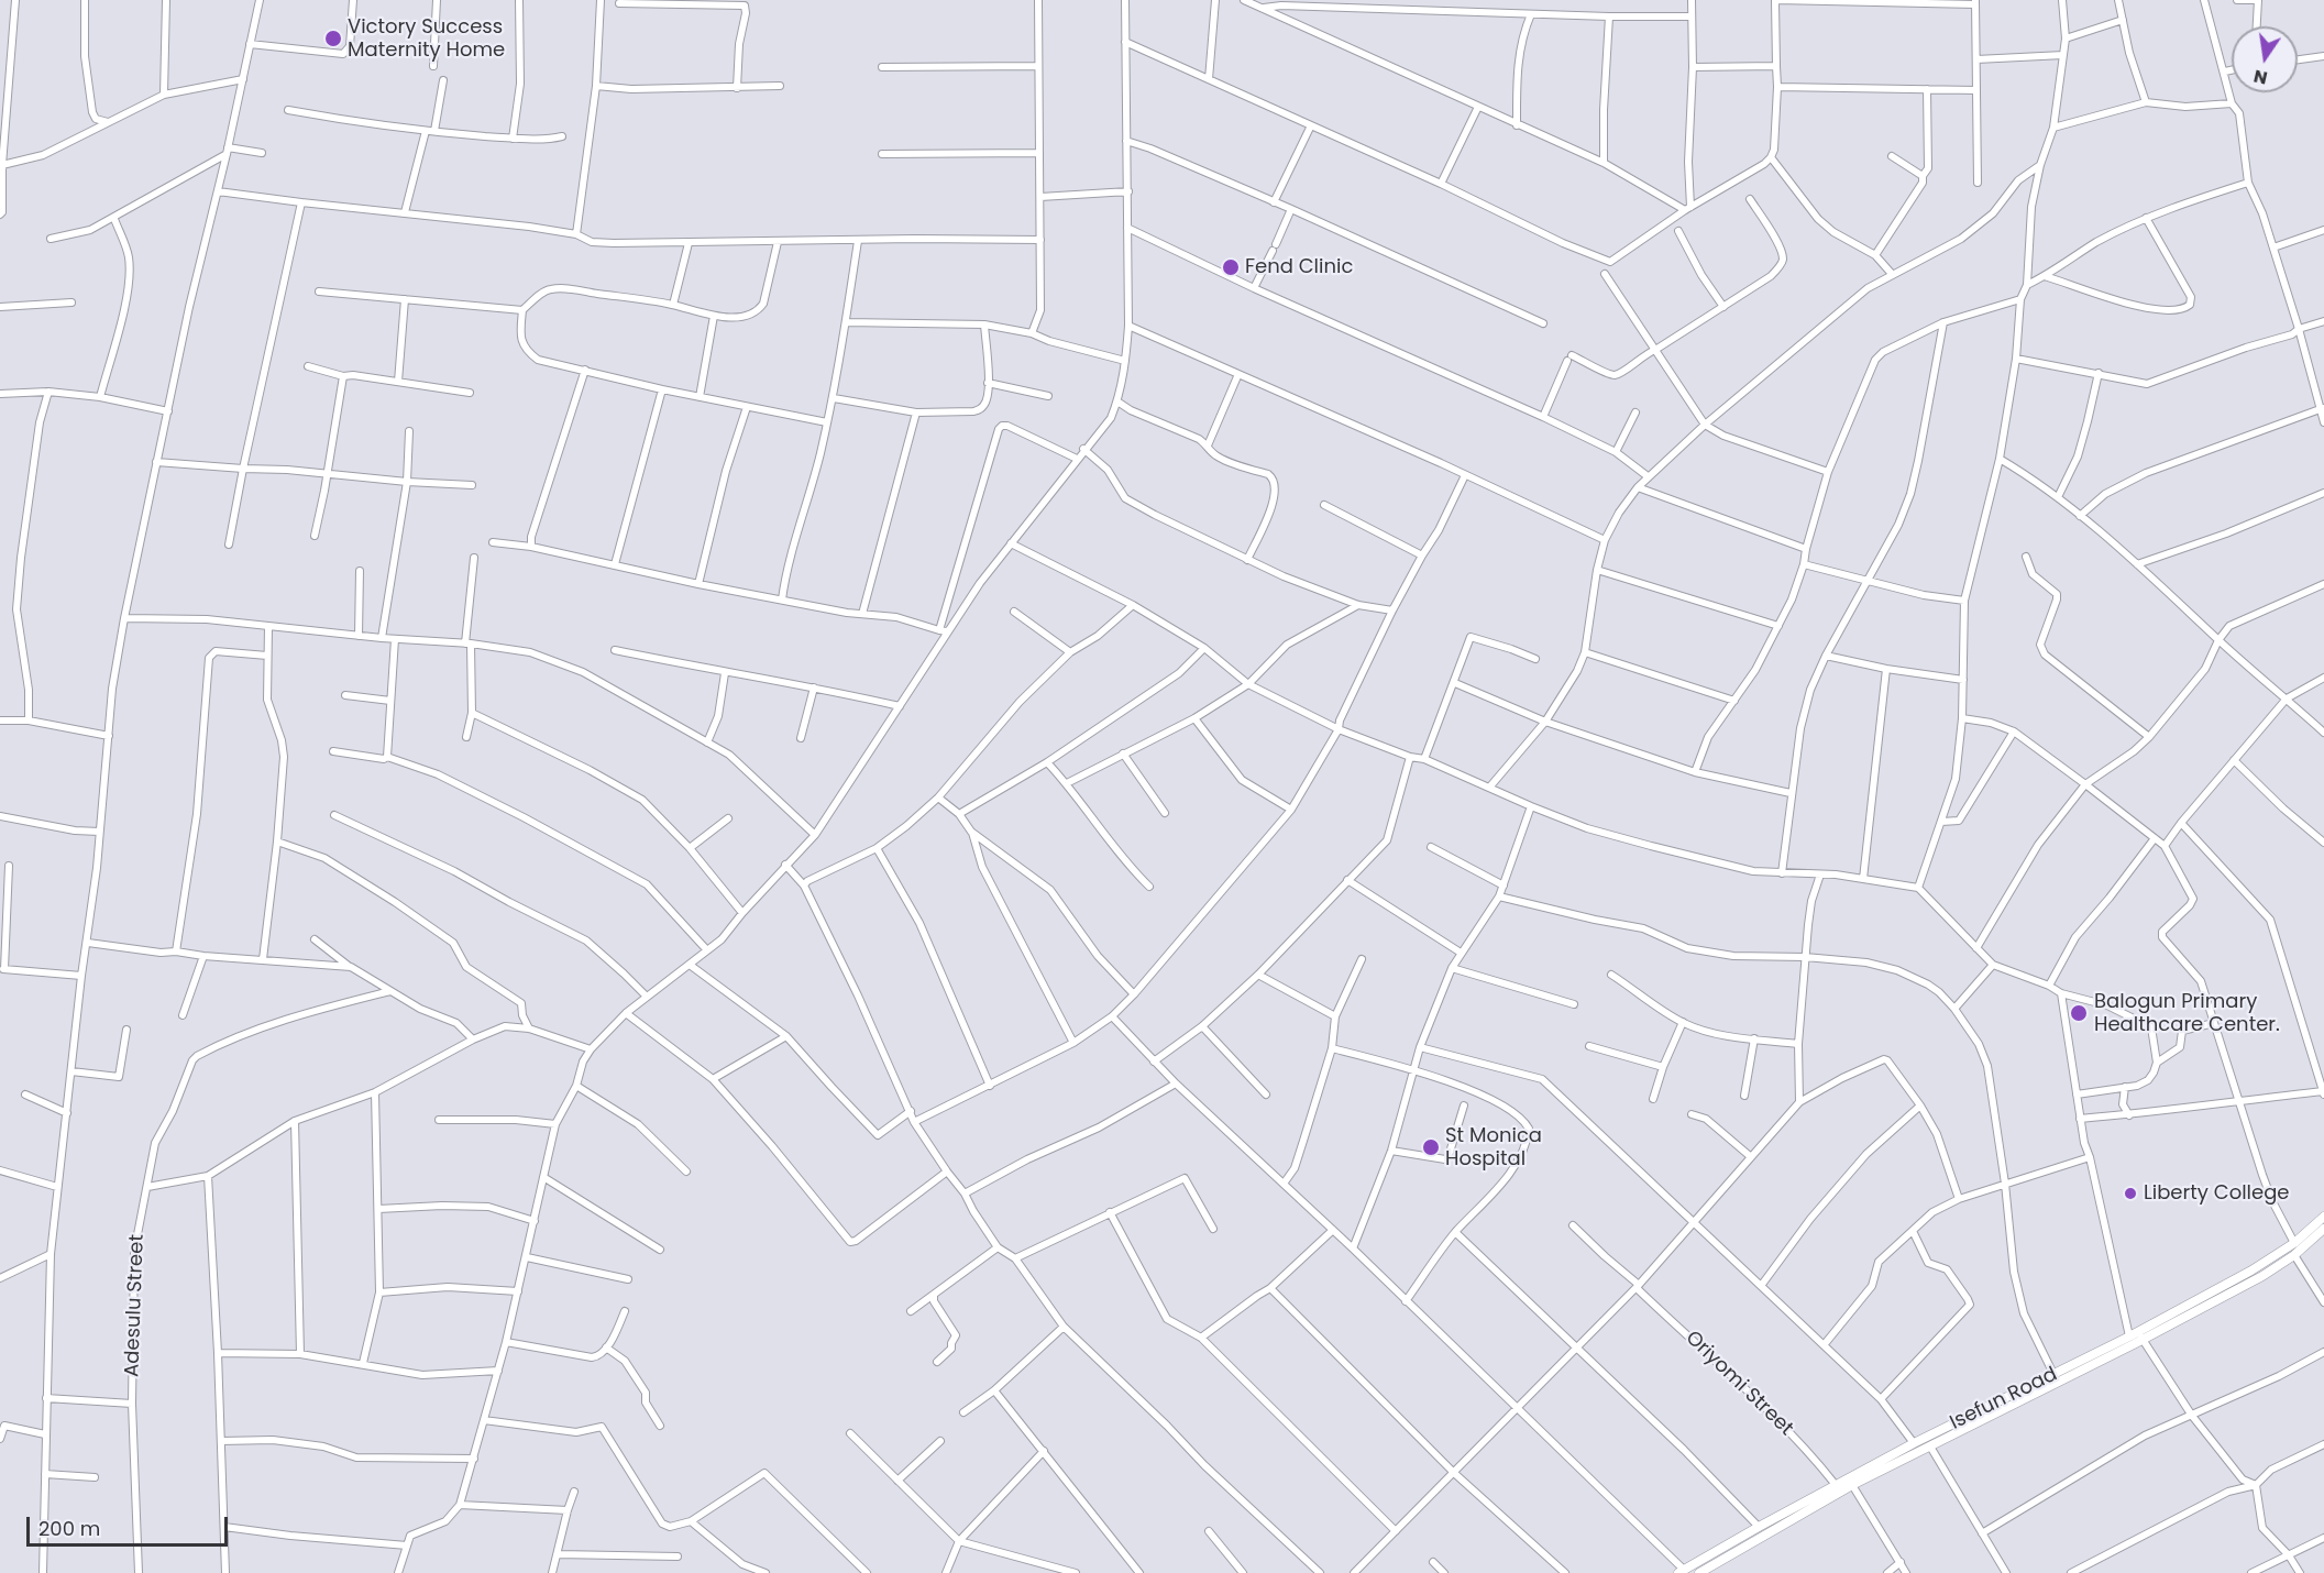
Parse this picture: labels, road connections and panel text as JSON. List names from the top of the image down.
{
  "streets": {
    "street": ["Adesulu Street", "Oriyomi Street", "Isefun Road"]
  },
  "crossings": [
    ["Oriyomi Street", "Isefun Road"]
  ],
  "places": [
    "Victory Success Maternity Home",
    "Fend Clinic",
    "Balogun Primary Healthcare Center.",
    "St Monica Hospital",
    "Liberty College"
  ],
  "scale_bar": "200 m",
  "north": "bottom"
}
